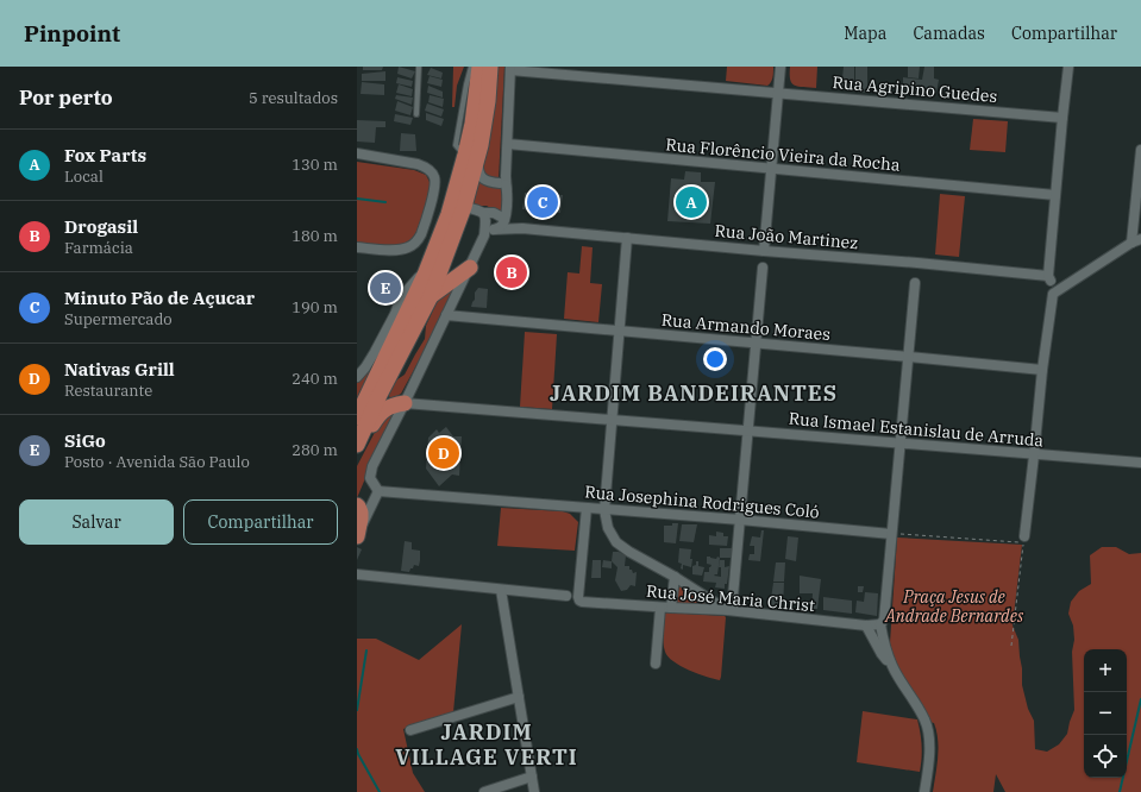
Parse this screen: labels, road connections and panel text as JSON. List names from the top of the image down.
{
  "streets": {
    "street": [
      "Rua Agripino Guedes",
      "Rua Florêncio Vieira da Rocha",
      "Rua João Martinez",
      "Rua Armando Moraes",
      "Rua Ismael Estanislau de Arruda",
      "Rua Josephina Rodrigues Coló",
      "Rua José Maria Christ"
    ]
  },
  "crossings": [
    ["Rua Florêncio Vieira da Rocha", "Rua João Martinez"],
    ["Rua Josephina Rodrigues Coló", "Rua José Maria Christ"]
  ],
  "districts": ["JARDIM BANDEIRANTES", "JARDIM VILLAGE VERTI"],
  "parks": ["Praça Jesus de Andrade Bernardes"],
  "page": {
    "header": "Pinpoint",
    "nav": ["Mapa", "Camadas", "Compartilhar"],
    "heading": ["Por perto", "5 resultados"],
    "list": [
      {
        "mark": "A",
        "name": "Fox Parts",
        "note": "Local",
        "value": "130 m"
      },
      {
        "mark": "B",
        "name": "Drogasil",
        "note": "Farmácia",
        "value": "180 m"
      },
      {
        "mark": "C",
        "name": "Minuto Pão de Açucar",
        "note": "Supermercado",
        "value": "190 m"
      },
      {
        "mark": "D",
        "name": "Nativas Grill",
        "note": "Restaurante",
        "value": "240 m"
      },
      {
        "mark": "E",
        "name": "SiGo",
        "note": "Posto · Avenida São Paulo",
        "value": "280 m"
      }
    ],
    "pins": [
      "A",
      "C",
      "B",
      "E",
      "D"
    ],
    "buttons": ["Salvar", "Compartilhar"],
    "map_buttons": ["+", "−"]
  }
}
